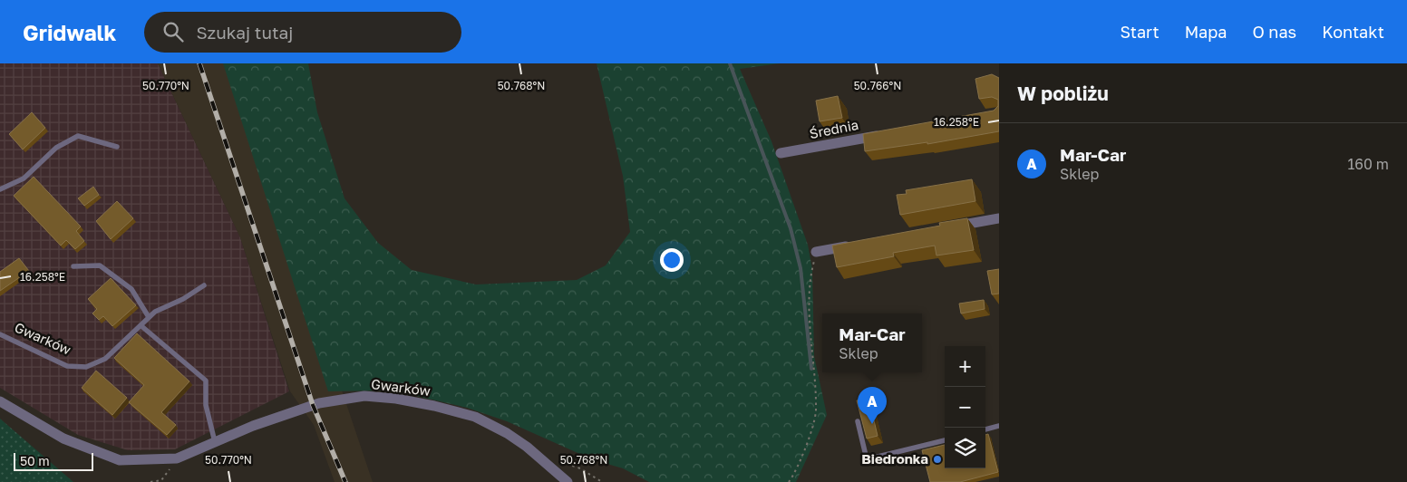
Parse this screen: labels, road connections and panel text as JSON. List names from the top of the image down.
{
  "streets": {
    "street": ["Średnia", "Gwarków"]
  },
  "places": ["Biedronka"],
  "scale_bar": "50 m",
  "page": {
    "header": "Gridwalk",
    "search": "Szukaj tutaj",
    "nav": [
      "Start",
      "Mapa",
      "O nas",
      "Kontakt"
    ],
    "heading": "W pobliżu",
    "list": [
      {
        "mark": "A",
        "name": "Mar-Car",
        "note": "Sklep",
        "value": "160 m"
      }
    ],
    "popup": ["Mar-Car", "Sklep"],
    "map_buttons": ["+", "−"],
    "pins": "A",
    "scale": "50 m"
  },
  "coordinates": [
    "50.770°N",
    "50.768°N",
    "50.766°N",
    "16.258°E"
  ]
}
